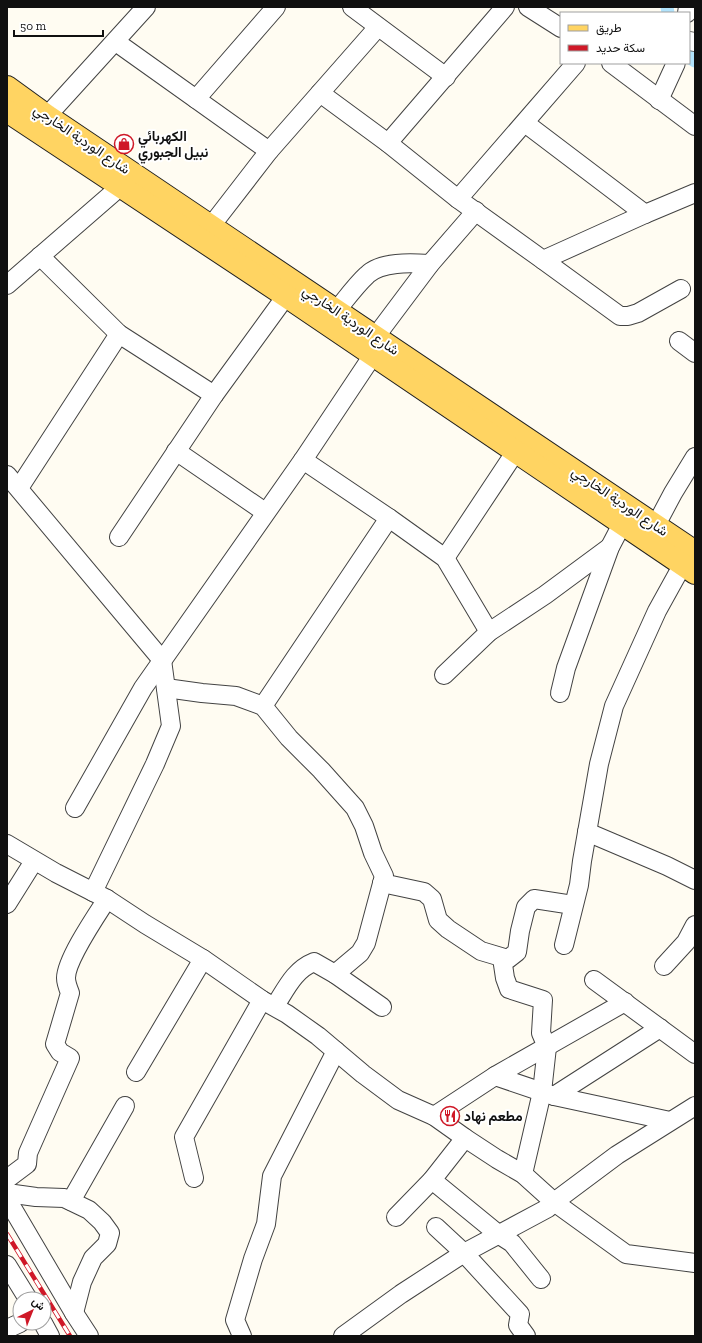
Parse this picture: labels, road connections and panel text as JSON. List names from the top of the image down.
{
  "streets": {
    "main road": ["شارع الوردية الخارجي"]
  },
  "places": {
    "shop": ["الكهربائي نبيل الجبوري"],
    "restaurant": ["مطعم نهاد"]
  },
  "legend": ["طريق", "سكة حديد"],
  "scale_bar": "50 m",
  "north": "top right"
}
